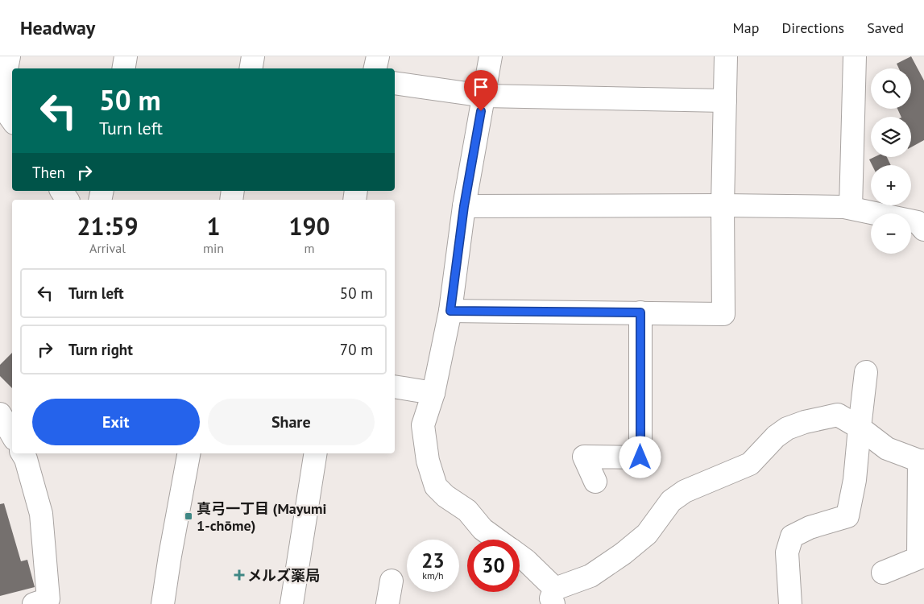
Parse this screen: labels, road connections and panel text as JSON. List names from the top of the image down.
{
  "places": {
    "transit": ["真弓一丁目 (Mayumi 1-chōme)"],
    "health": ["メルズ薬局"]
  },
  "page": {
    "header": "Headway",
    "nav": ["Map", "Directions", "Saved"],
    "map_buttons": ["+", "−"],
    "turn": ["50 m", "Turn left"],
    "then": "Then",
    "eta": [
      "21:59",
      "Arrival",
      "1",
      "min",
      "190",
      "m"
    ],
    "list": [
      {
        "name": "Turn left",
        "value": "50 m"
      },
      {
        "name": "Turn right",
        "value": "70 m"
      }
    ],
    "buttons": ["Exit", "Share"],
    "speed": "23 km/h",
    "limit": "30"
  }
}
